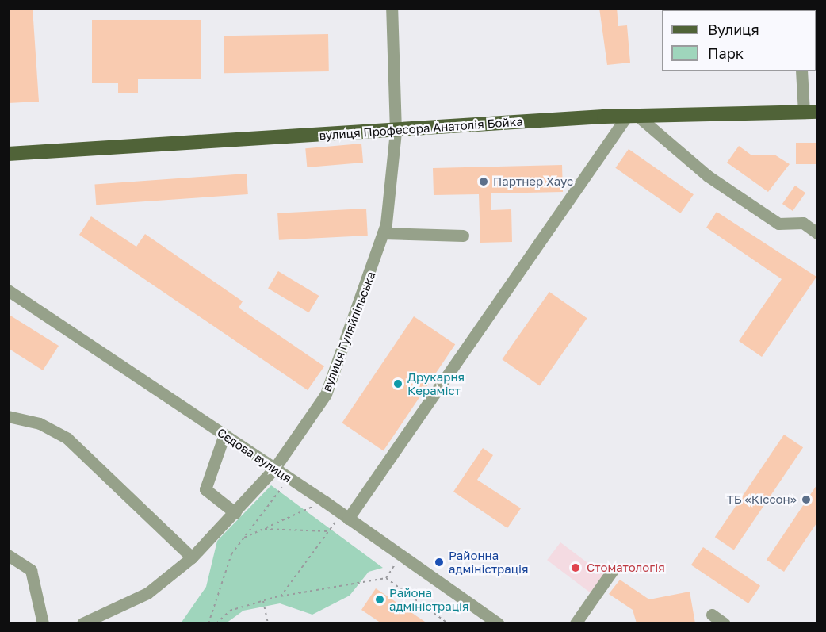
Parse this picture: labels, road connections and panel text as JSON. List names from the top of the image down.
{
  "streets": {
    "main road": ["вулиця Професора Анатолія Бойка"],
    "street": ["вулиця Гуляйпільська", "Сєдова вулиця"]
  },
  "crossings": [
    ["вулиця Професора Анатолія Бойка", "вулиця Гуляйпільська"],
    ["вулиця Гуляйпільська", "Сєдова вулиця"]
  ],
  "places": [
    "Партнер Хаус",
    "Друкарня Кераміст",
    "ТБ «Кіссон»",
    "Районна адміністрація",
    "Стоматологія",
    "Района адміністрація"
  ],
  "legend": ["Вулиця", "Парк"]
}
